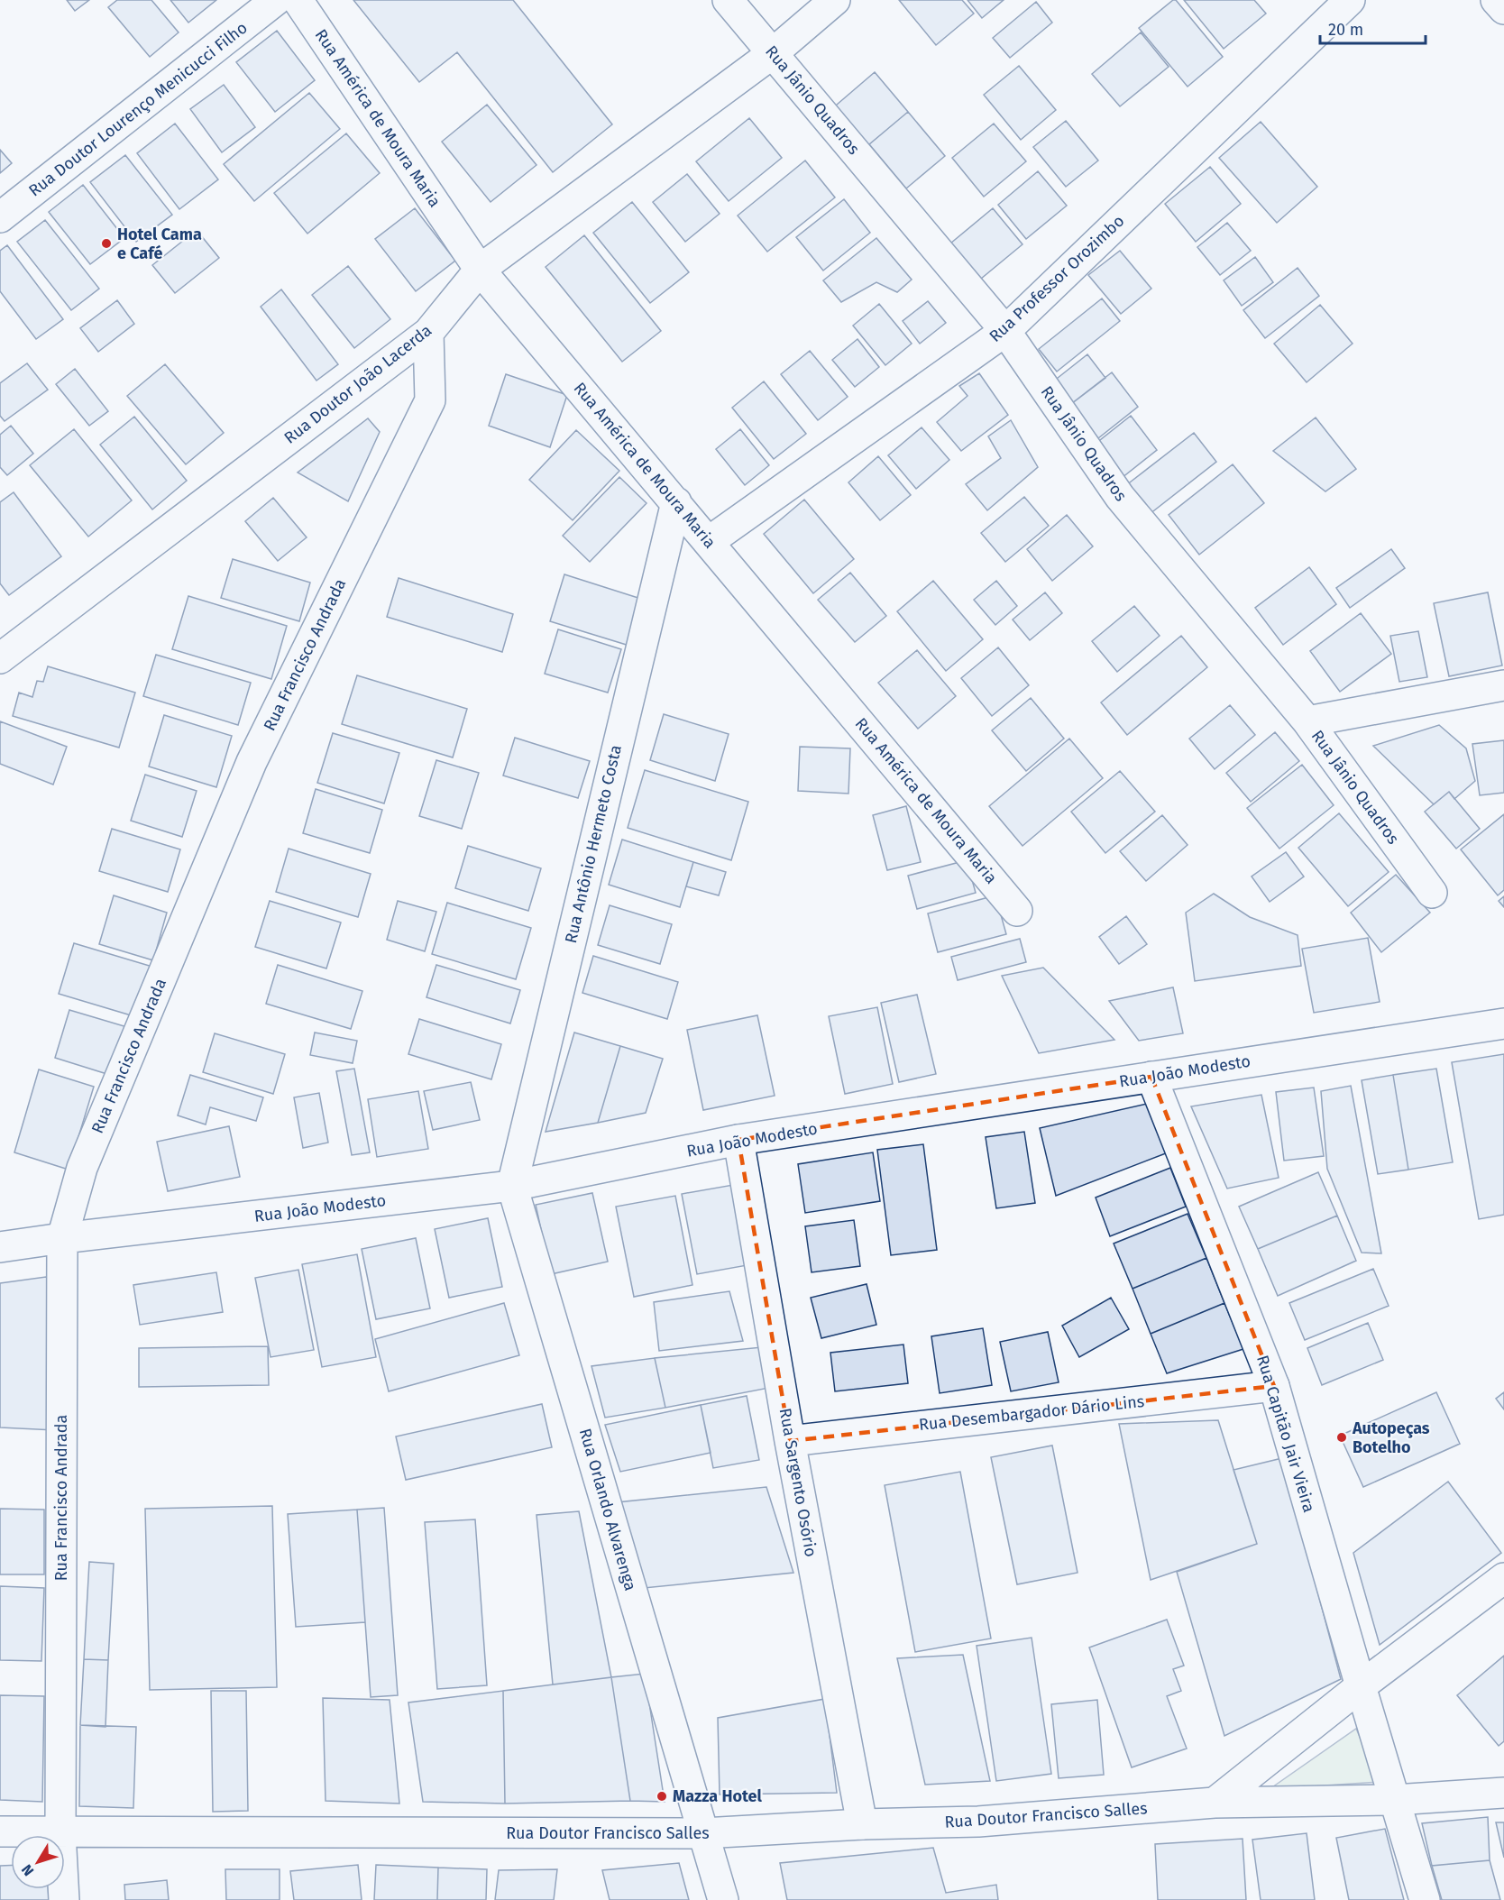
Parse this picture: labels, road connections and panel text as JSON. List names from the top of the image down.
{
  "streets": {
    "street": [
      "Rua Jânio Quadros",
      "Rua Doutor Lourenço Menicucci Filho",
      "Rua América de Moura Maria",
      "Rua Professor Orozimbo",
      "Rua Doutor João Lacerda",
      "Rua Francisco Andrada",
      "Rua Antônio Hermeto Costa",
      "Rua João Modesto",
      "Rua Desembargador Dário Lins",
      "Rua Capitão Jair Vieira",
      "Rua Sargento Osório",
      "Rua Orlando Alvarenga",
      "Rua Doutor Francisco Salles"
    ]
  },
  "crossings": [
    ["Rua Jânio Quadros", "Rua Professor Orozimbo"],
    ["Rua Jânio Quadros", "Rua Doutor João Lacerda"],
    ["Rua América de Moura Maria", "Rua Professor Orozimbo"],
    ["Rua América de Moura Maria", "Rua Doutor João Lacerda"],
    ["Rua América de Moura Maria", "Rua Antônio Hermeto Costa"],
    ["Rua Doutor João Lacerda", "Rua Francisco Andrada"],
    ["Rua Francisco Andrada", "Rua João Modesto"],
    ["Rua Francisco Andrada", "Rua Doutor Francisco Salles"],
    ["Rua Antônio Hermeto Costa", "Rua João Modesto"],
    ["Rua Antônio Hermeto Costa", "Rua Orlando Alvarenga"],
    ["Rua João Modesto", "Rua Capitão Jair Vieira"],
    ["Rua João Modesto", "Rua Sargento Osório"],
    ["Rua João Modesto", "Rua Orlando Alvarenga"],
    ["Rua Desembargador Dário Lins", "Rua Capitão Jair Vieira"],
    ["Rua Desembargador Dário Lins", "Rua Sargento Osório"],
    ["Rua Capitão Jair Vieira", "Rua Doutor Francisco Salles"],
    ["Rua Sargento Osório", "Rua Doutor Francisco Salles"],
    ["Rua Orlando Alvarenga", "Rua Doutor Francisco Salles"]
  ],
  "places": ["Hotel Cama e Café", "Autopeças Botelho", "Mazza Hotel"],
  "scale_bar": "20 m",
  "north": "bottom left"
}
